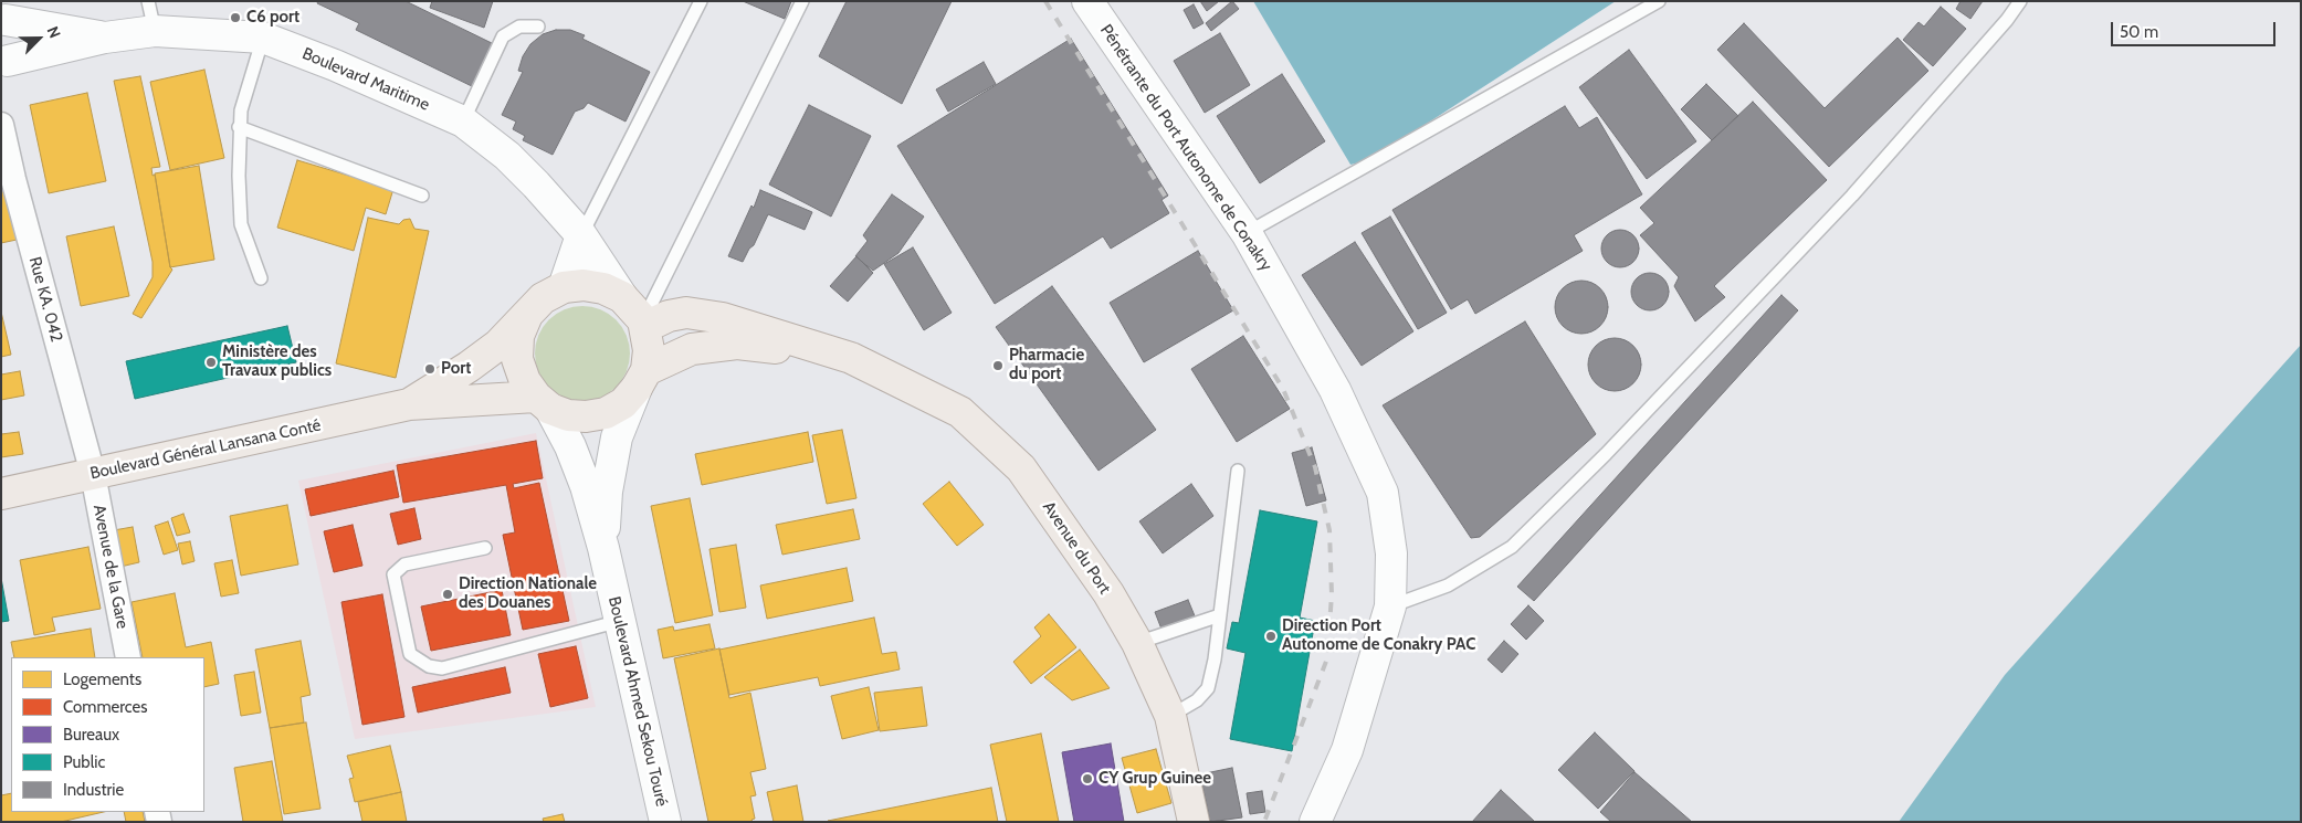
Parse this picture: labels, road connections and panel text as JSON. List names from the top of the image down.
{
  "streets": {
    "main road": ["Boulevard Général Lansana Conté", "Avenue du Port"],
    "street": [
      "Boulevard Maritime",
      "Pénétrante du Port Autonome de Conakry",
      "Rue KA. 042",
      "Avenue de la Gare",
      "Boulevard Ahmed Sekou Touré"
    ]
  },
  "crossings": [
    ["Boulevard Maritime", "Boulevard Général Lansana Conté"],
    ["Boulevard Maritime", "Avenue du Port"],
    ["Boulevard Maritime", "Boulevard Ahmed Sekou Touré"],
    ["Rue KA. 042", "Boulevard Général Lansana Conté"],
    ["Rue KA. 042", "Avenue de la Gare"],
    ["Boulevard Général Lansana Conté", "Avenue du Port"],
    ["Boulevard Général Lansana Conté", "Avenue de la Gare"],
    ["Boulevard Général Lansana Conté", "Boulevard Ahmed Sekou Touré"],
    ["Avenue du Port", "Boulevard Ahmed Sekou Touré"]
  ],
  "places": [
    "C6 port",
    "Ministère des Travaux publics",
    "Pharmacie du port",
    "Port",
    "Direction Nationale des Douanes",
    "Direction Port Autonome de Conakry PAC",
    "CY Grup Guinee"
  ],
  "legend": [
    "Logements",
    "Commerces",
    "Bureaux",
    "Public",
    "Industrie"
  ],
  "scale_bar": "50 m",
  "north": "top right"
}
